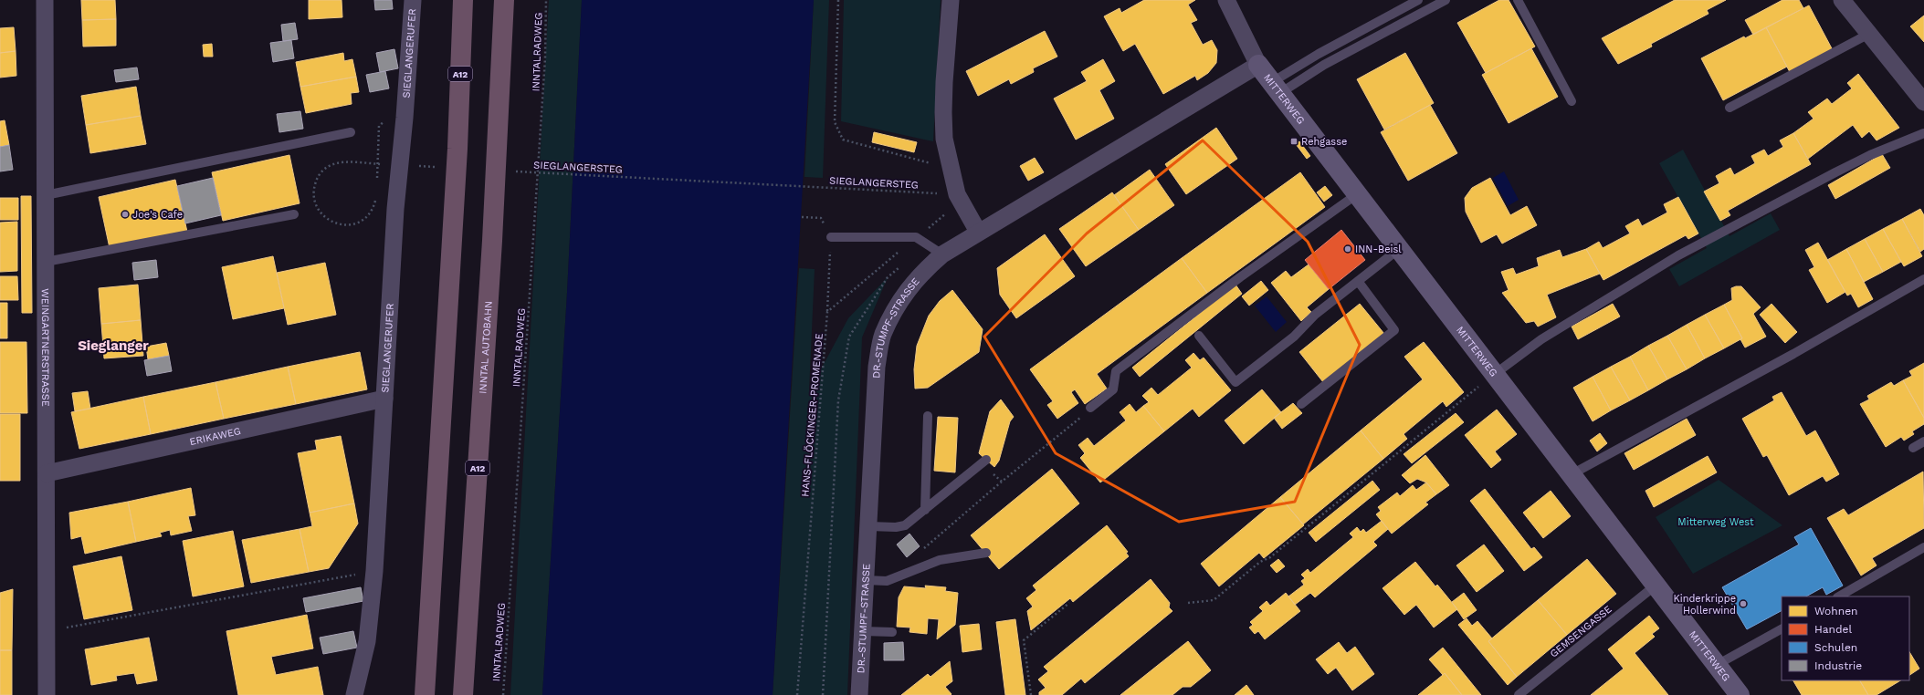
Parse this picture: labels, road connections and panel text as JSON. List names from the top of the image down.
{
  "streets": {
    "highway": ["A12", "INNTAL AUTOBAHN"],
    "street": [
      "SIEGLANGERUFER",
      "MITTERWEG",
      "DR.-STUMPF-STRASSE",
      "WEINGARTNERSTRASSE",
      "ERIKAWEG"
    ],
    "lane": ["GEMSENGASSE"],
    "path": ["INNTALRADWEG", "SIEGLANGERSTEG", "HANS-FLÖCKINGER-PROMENADE"]
  },
  "crossings": [
    ["SIEGLANGERUFER", "ERIKAWEG"],
    ["MITTERWEG", "GEMSENGASSE"],
    ["WEINGARTNERSTRASSE", "ERIKAWEG"]
  ],
  "districts": ["Sieglanger"],
  "parks": ["Mitterweg West"],
  "places": {
    "transit": ["Rehgasse"],
    "other": ["Joe's Cafe", "INN-Beisl", "Kinderkrippe Hollerwind"]
  },
  "legend": [
    "Wohnen",
    "Handel",
    "Schulen",
    "Industrie"
  ]
}
